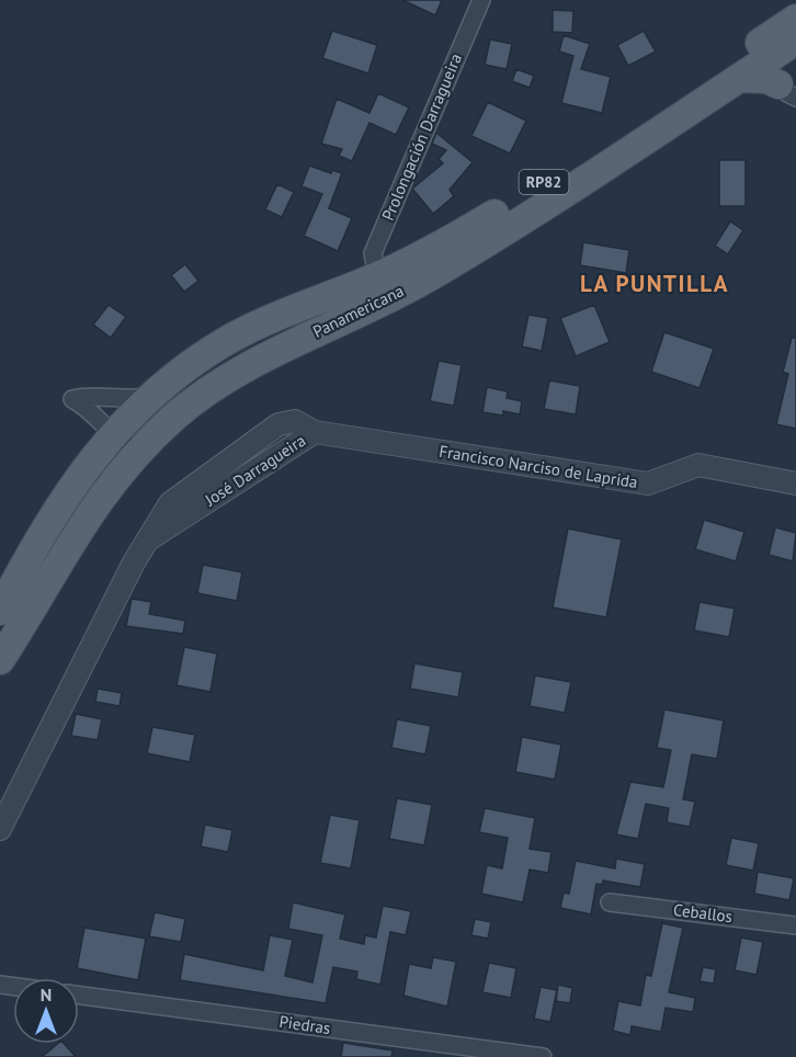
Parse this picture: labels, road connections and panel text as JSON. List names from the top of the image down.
{
  "streets": {
    "main road": ["RP82", "Panamericana"],
    "street": [
      "Prolongación Darragueira",
      "Francisco Narciso de Laprida",
      "José Darragueira",
      "Ceballos",
      "Piedras"
    ]
  },
  "crossings": [
    ["Prolongación Darragueira", "Panamericana"],
    ["Francisco Narciso de Laprida", "José Darragueira"]
  ],
  "districts": ["LA PUNTILLA"],
  "north": "top"
}
